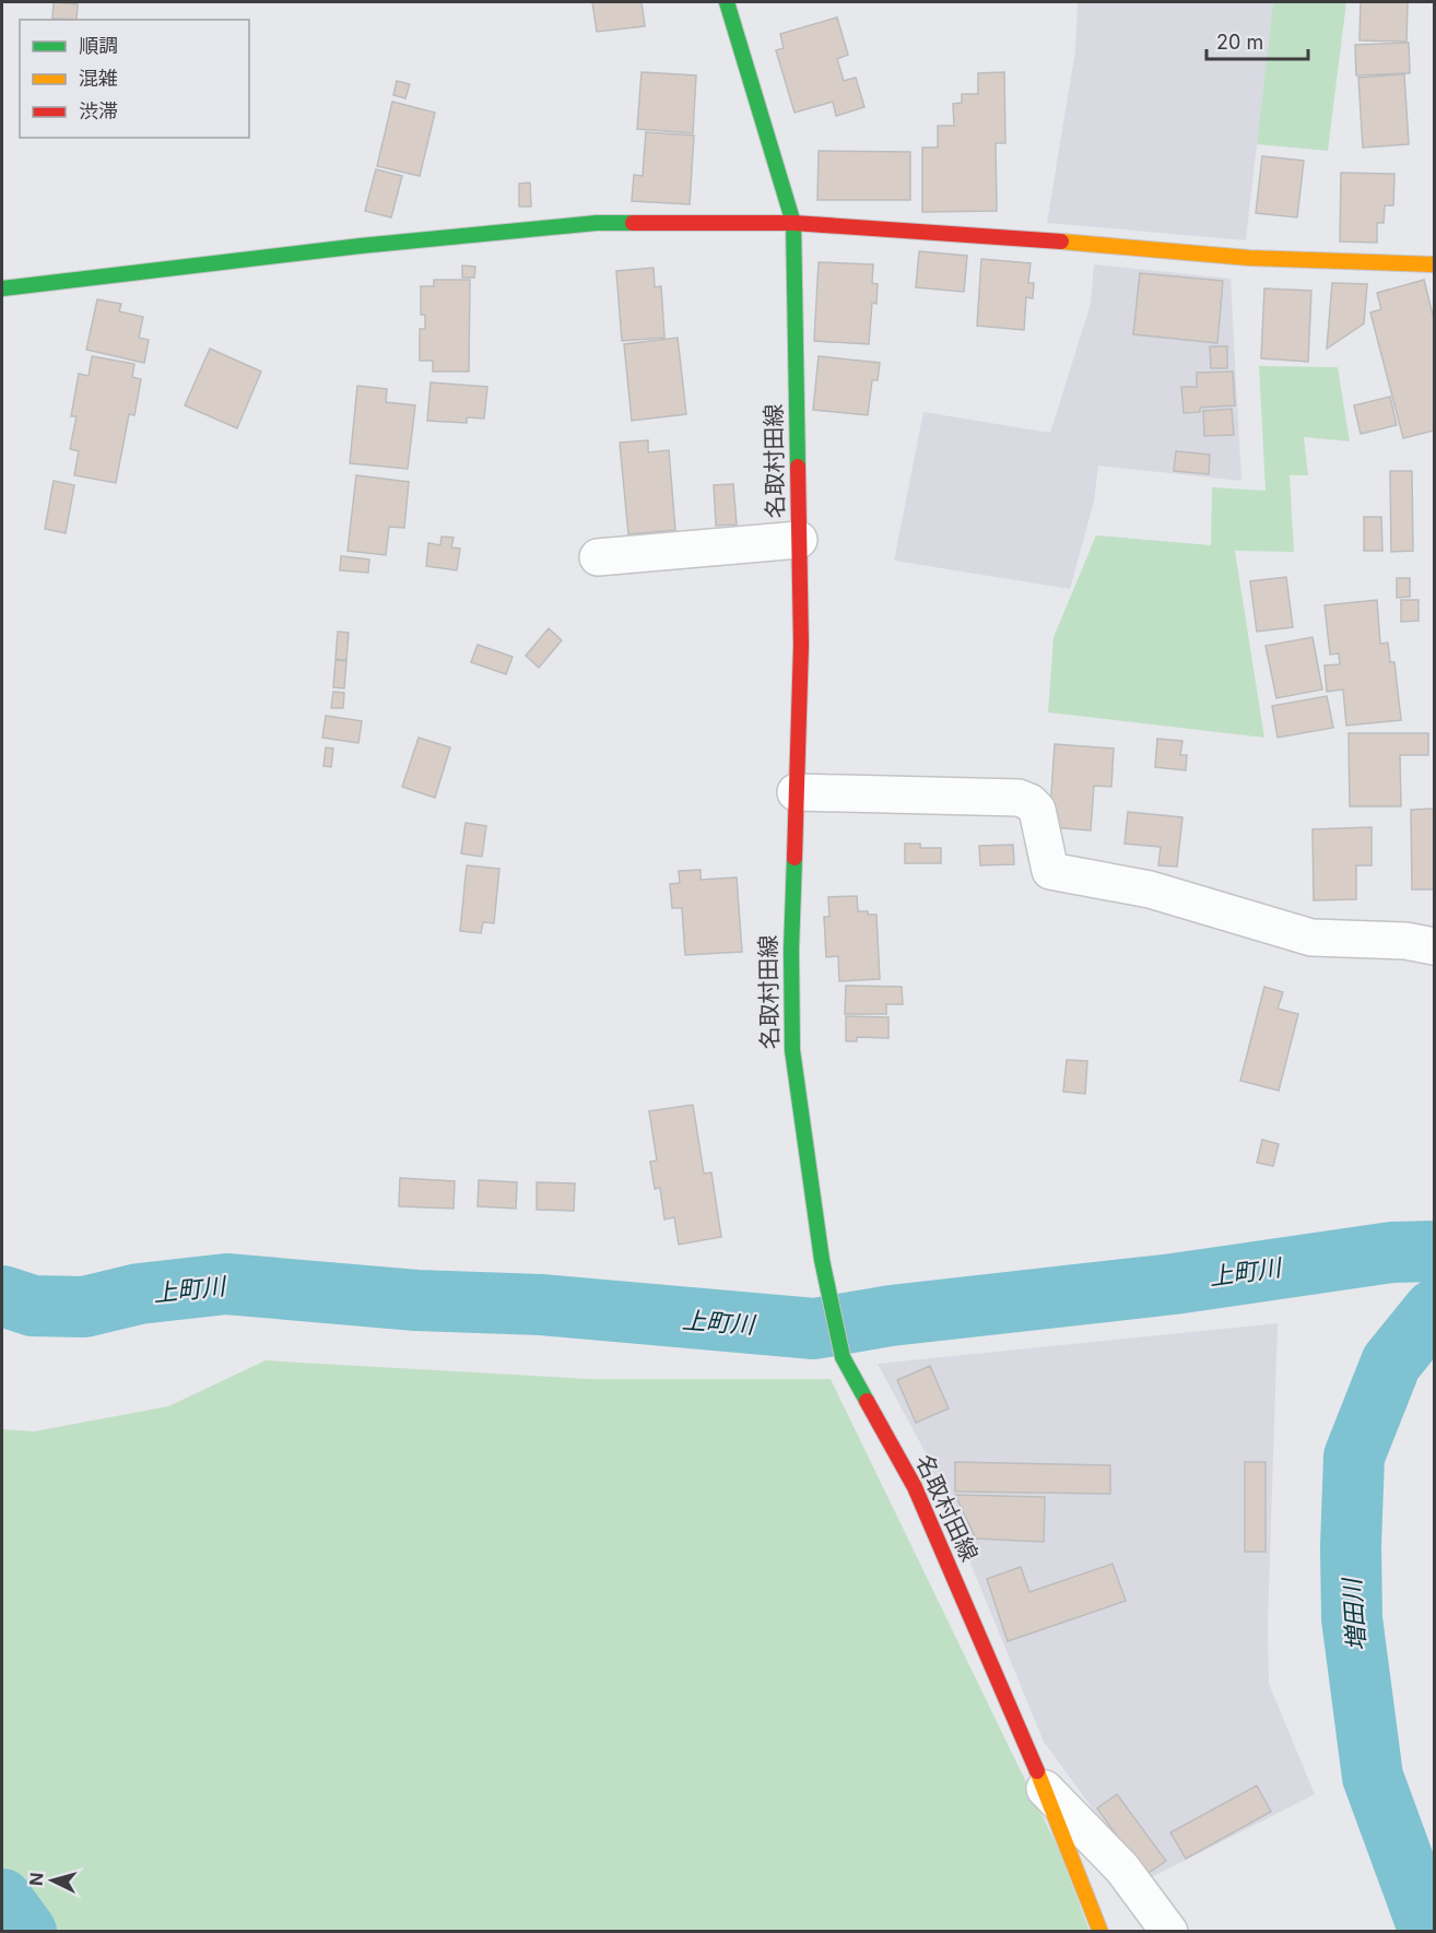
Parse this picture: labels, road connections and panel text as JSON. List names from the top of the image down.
{
  "streets": {
    "main road": ["名取村田線"]
  },
  "water": ["上町川", "増田川"],
  "legend": ["順調", "混雑", "渋滞"],
  "scale_bar": "20 m",
  "north": "left"
}
